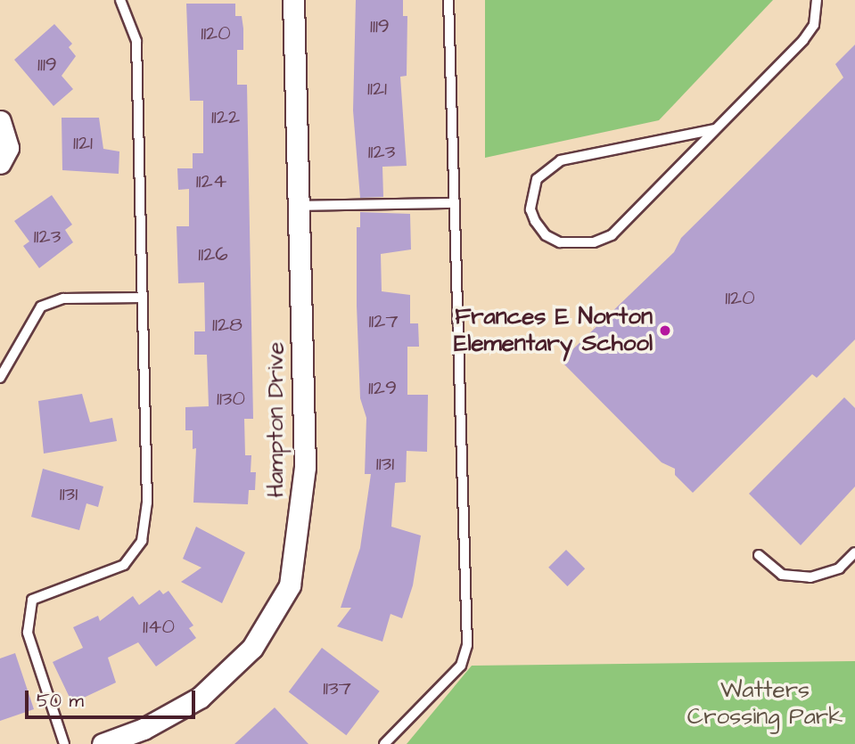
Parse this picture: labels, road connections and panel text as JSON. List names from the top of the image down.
{
  "streets": {
    "street": ["Hampton Drive"]
  },
  "parks": ["Watters Crossing Park"],
  "places": ["Frances E Norton Elementary School"],
  "house_numbers": [
    "1119",
    "1120",
    "1119",
    "1121",
    "1122",
    "1121",
    "1123",
    "1124",
    "1123",
    "1126",
    "1120",
    "1127",
    "1128",
    "1129",
    "1130",
    "1131",
    "1131",
    "1140",
    "1137"
  ],
  "scale_bar": "50 m"
}
